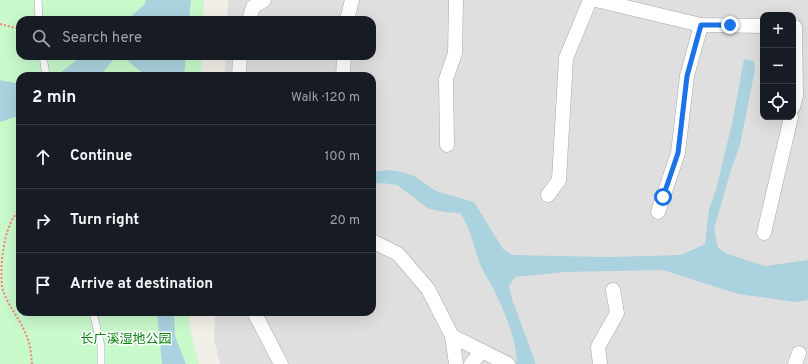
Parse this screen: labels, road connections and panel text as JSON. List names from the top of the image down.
{
  "parks": ["长广溪湿地公园"],
  "page": {
    "map_buttons": ["+", "−"],
    "search": "Search here",
    "heading": ["2 min", "Walk · 120 m"],
    "list": [
      ["Continue", "100 m"],
      ["Turn right", "20 m"],
      "Arrive at destination"
    ]
  }
}
